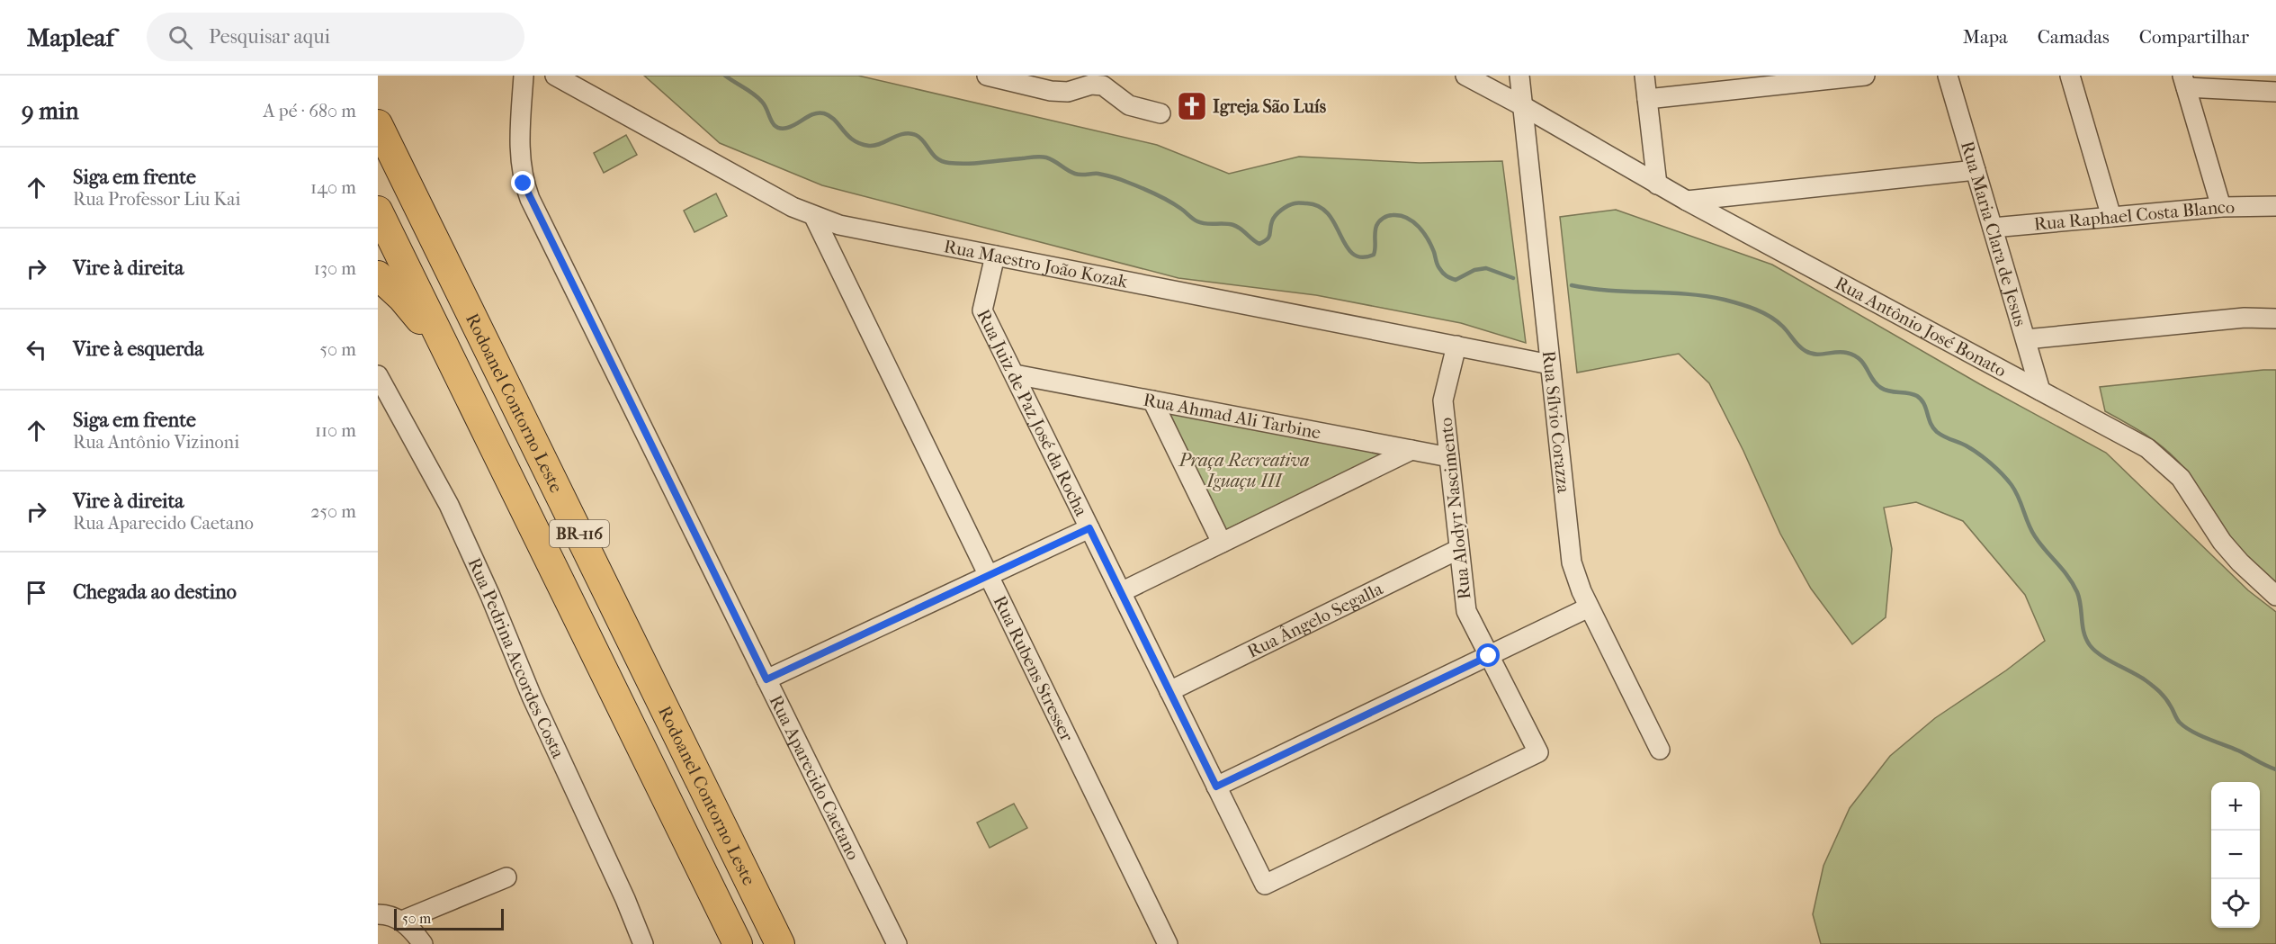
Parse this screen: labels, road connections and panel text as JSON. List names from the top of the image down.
{
  "streets": {
    "highway": ["Rodoanel Contorno Leste", "BR-116"],
    "street": [
      "Rua Raphael Costa Blanco",
      "Rua Maria Clara de Jesus",
      "Rua Maestro João Kozak",
      "Rua Antônio José Bonato",
      "Rua Juiz de Paz José da Rocha",
      "Rua Ahmad Ali Tarbine",
      "Rua Sílvio Corazza",
      "Rua Alodyr Nascimento",
      "Rua Ângelo Segalla",
      "Rua Pedrina Accordes Costa",
      "Rua Rubens Stresser",
      "Rua Aparecido Caetano"
    ]
  },
  "crossings": [
    ["Rua Raphael Costa Blanco", "Rua Maria Clara de Jesus"],
    ["Rua Maria Clara de Jesus", "Rua Antônio José Bonato"],
    ["Rua Maestro João Kozak", "Rua Juiz de Paz José da Rocha"],
    ["Rua Maestro João Kozak", "Rua Sílvio Corazza"],
    ["Rua Maestro João Kozak", "Rua Alodyr Nascimento"],
    ["Rua Maestro João Kozak", "Rua Rubens Stresser"],
    ["Rua Antônio José Bonato", "Rua Sílvio Corazza"],
    ["Rua Juiz de Paz José da Rocha", "Rua Ahmad Ali Tarbine"],
    ["Rua Juiz de Paz José da Rocha", "Rua Alodyr Nascimento"],
    ["Rua Juiz de Paz José da Rocha", "Rua Ângelo Segalla"],
    ["Rua Ahmad Ali Tarbine", "Rua Alodyr Nascimento"],
    ["Rua Alodyr Nascimento", "Rua Ângelo Segalla"]
  ],
  "parks": ["Praça Recreativa Iguaçu III"],
  "places": {
    "church": ["Igreja São Luís"]
  },
  "scale_bar": "50 m",
  "page": {
    "header": "Mapleaf",
    "search": "Pesquisar aqui",
    "nav": ["Mapa", "Camadas", "Compartilhar"],
    "heading": ["9 min", "A pé · 680 m"],
    "list": [
      ["Siga em frente", "Rua Professor Liu Kai", "140 m"],
      ["Vire à direita", "130 m"],
      ["Vire à esquerda", "50 m"],
      ["Siga em frente", "Rua Antônio Vizinoni", "110 m"],
      ["Vire à direita", "Rua Aparecido Caetano", "250 m"],
      "Chegada ao destino"
    ],
    "map_buttons": ["+", "−"],
    "scale": "50 m"
  }
}
